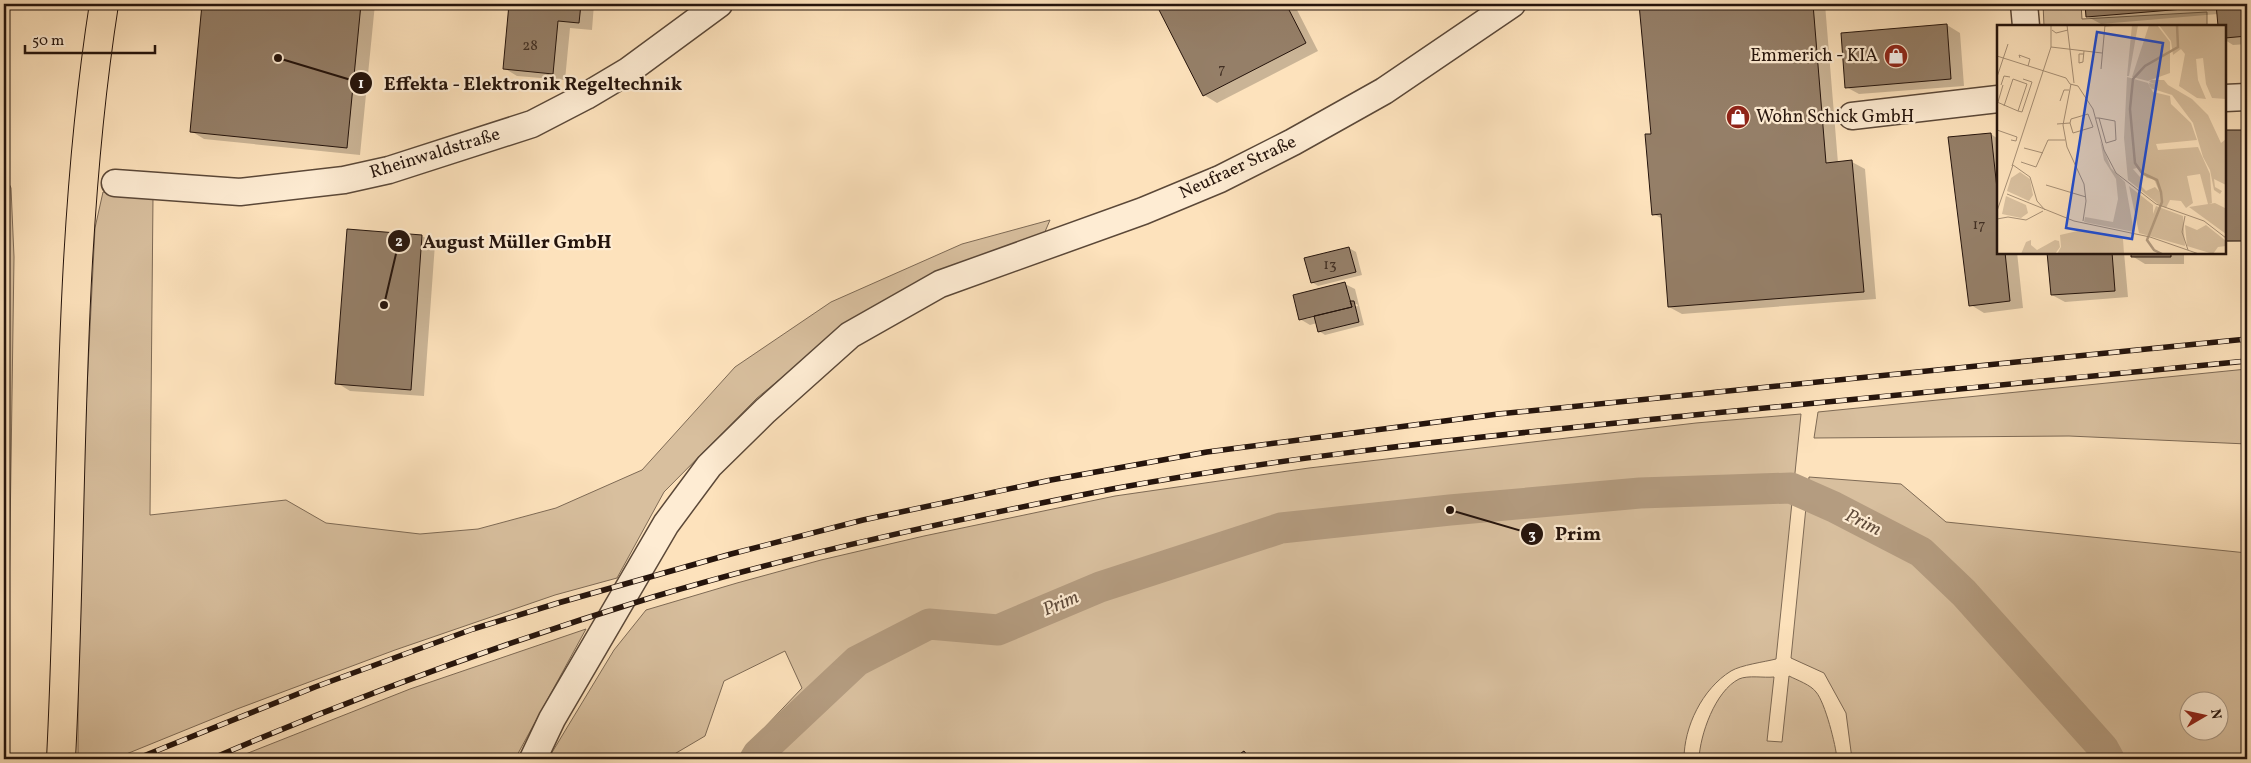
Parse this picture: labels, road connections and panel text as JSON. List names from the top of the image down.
{
  "streets": {
    "street": ["Rheinwaldstraße", "Neufraer Straße"]
  },
  "water": ["Prim"],
  "places": {
    "shop": ["Emmerich - KIA", "Wohn Schick GmbH"],
    "other": ["Effekta - Elektronik Regeltechnik", "August Müller GmbH", "Prim"]
  },
  "house_numbers": [
    "28",
    "7",
    "17",
    "13"
  ],
  "scale_bar": "50 m",
  "north": "right"
}
